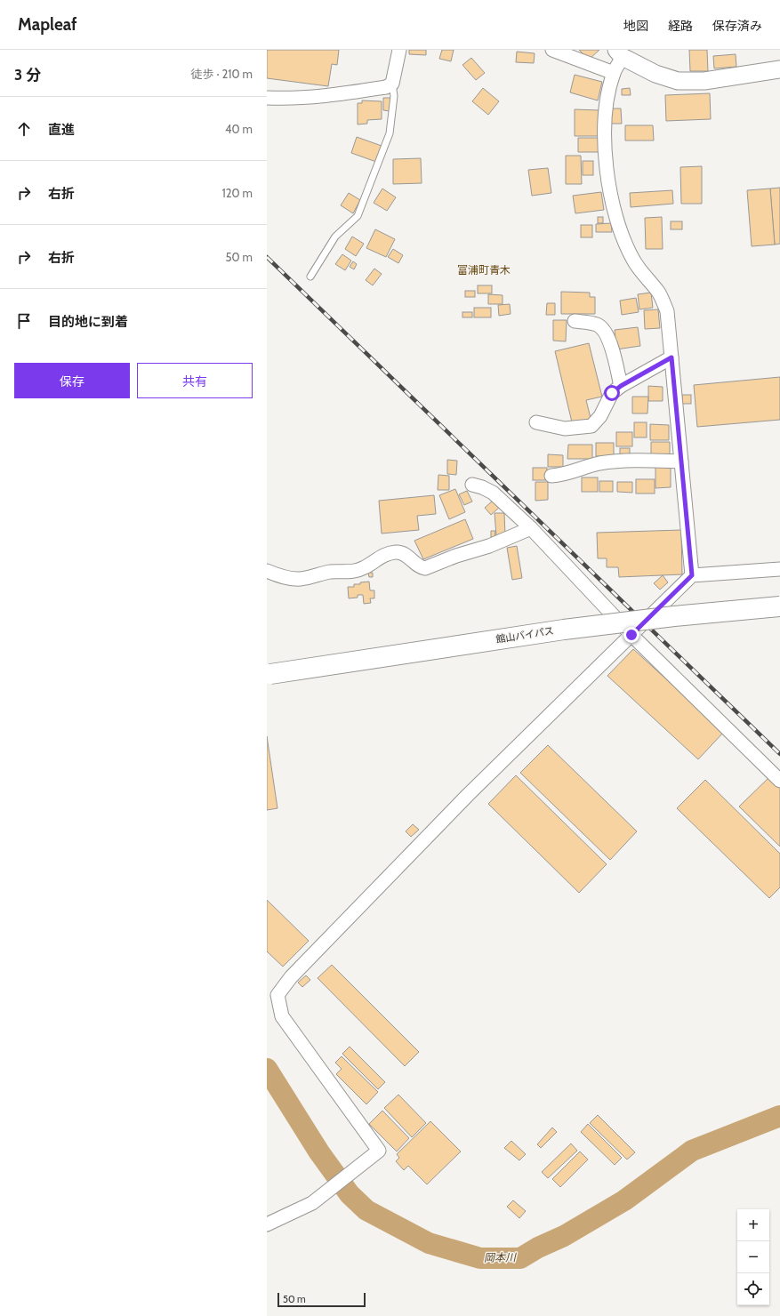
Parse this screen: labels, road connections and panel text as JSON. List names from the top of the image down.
{
  "streets": {
    "highway": ["館山バイパス"]
  },
  "districts": ["富浦町青木"],
  "water": ["岡本川"],
  "scale_bar": "50 m",
  "page": {
    "header": "Mapleaf",
    "nav": ["地図", "経路", "保存済み"],
    "heading": ["3 分", "徒歩 · 210 m"],
    "list": [
      ["直進", "40 m"],
      ["右折", "120 m"],
      ["右折", "50 m"],
      "目的地に到着"
    ],
    "buttons": ["保存", "共有"],
    "map_buttons": ["+", "−"],
    "scale": "50 m"
  }
}
